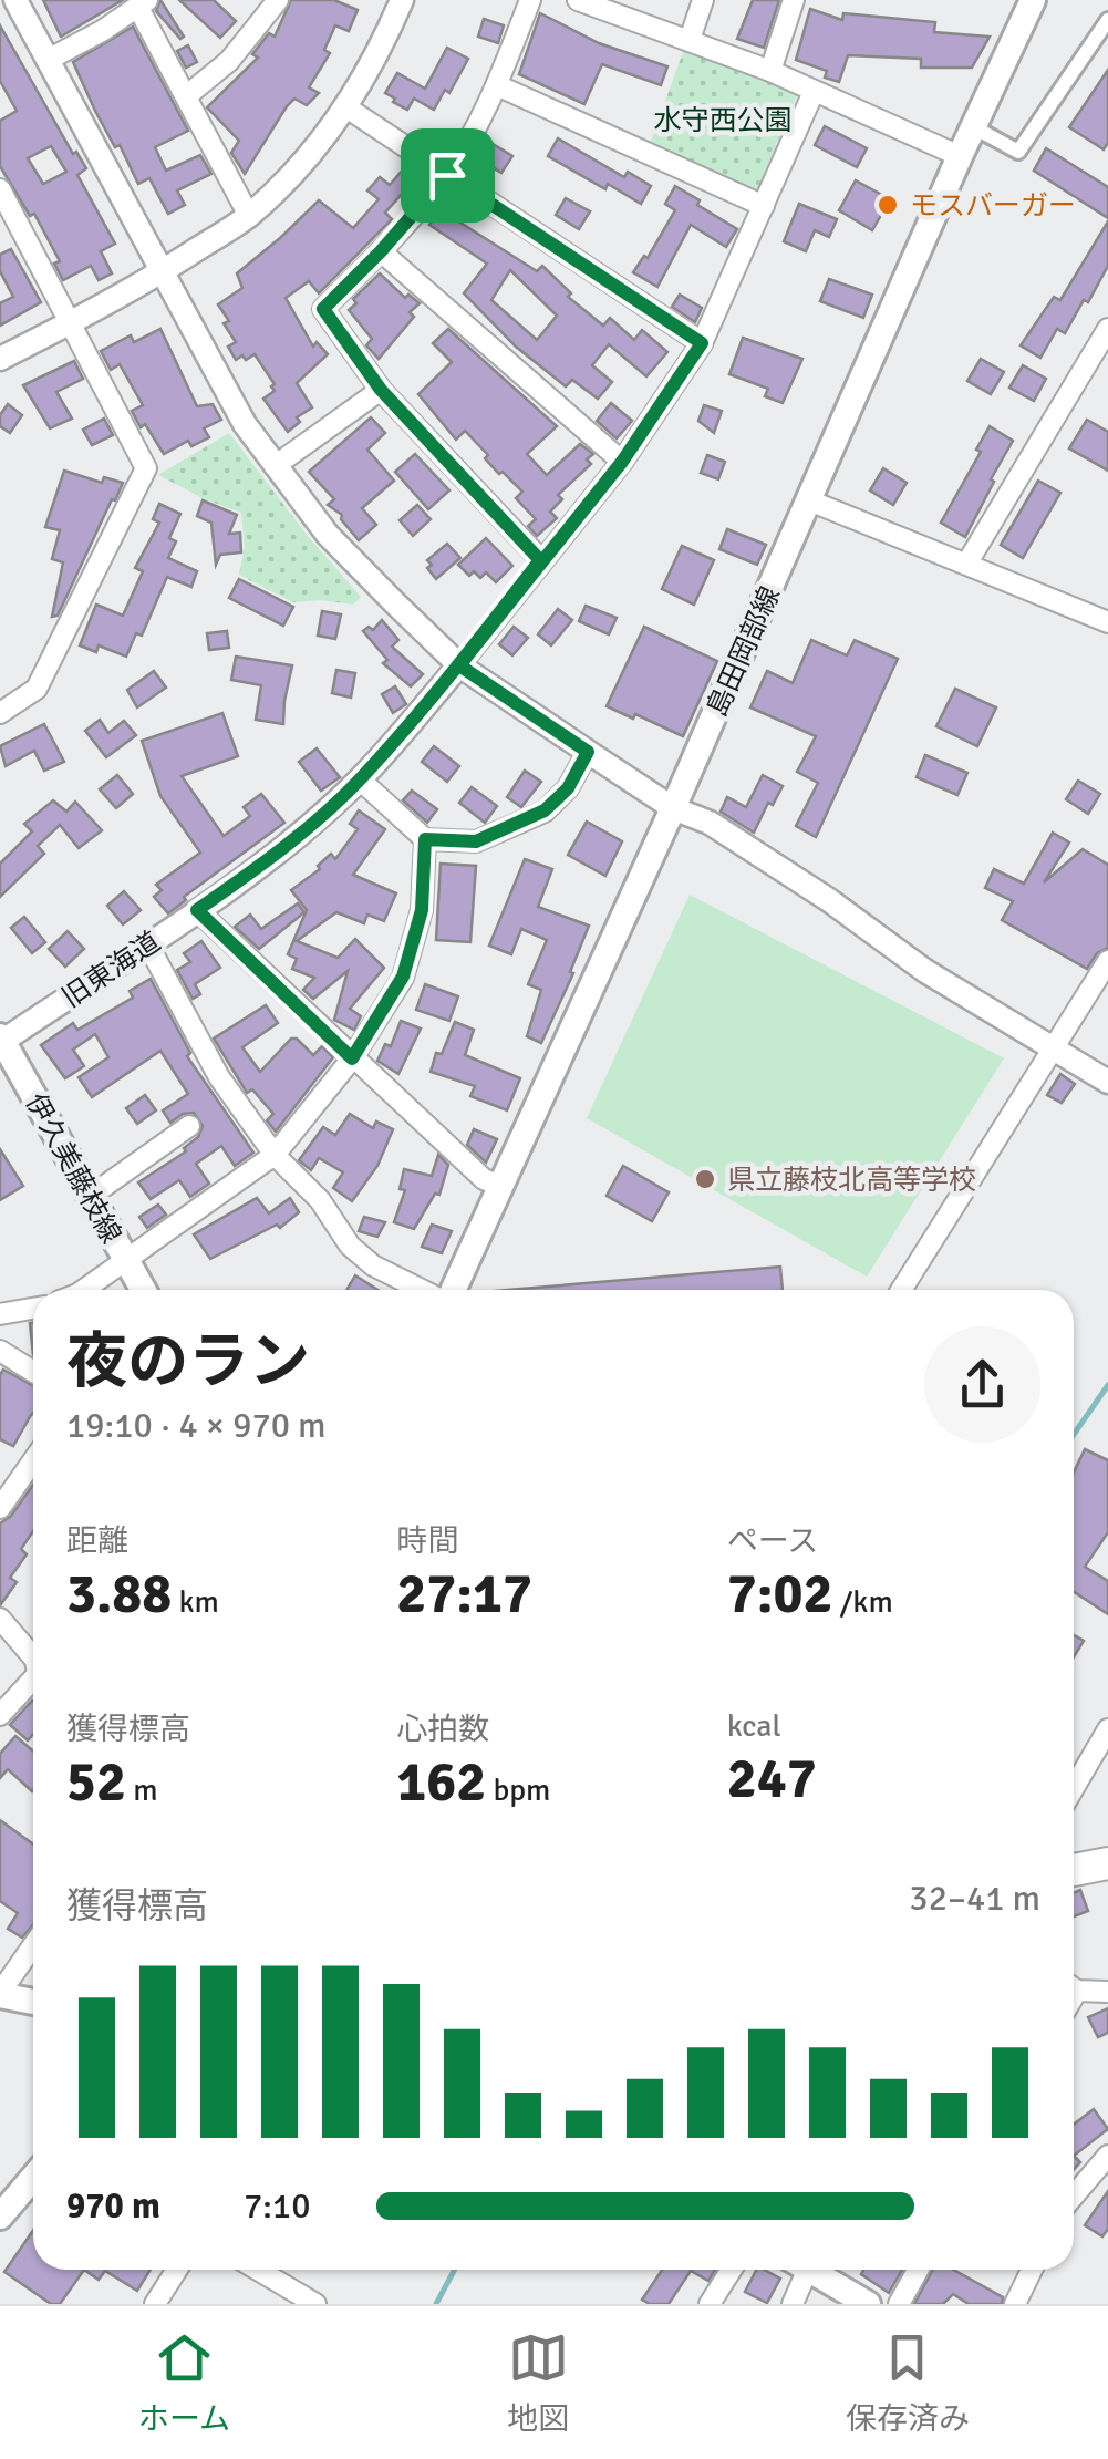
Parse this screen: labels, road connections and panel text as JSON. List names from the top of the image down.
{
  "streets": {
    "main road": ["島田岡部線", "伊久美藤枝線"],
    "street": ["旧東海道"]
  },
  "crossings": [
    ["旧東海道", "伊久美藤枝線"]
  ],
  "parks": ["水守西公園"],
  "places": ["モスバーガー", "県立藤枝北高等学校"],
  "page": {
    "heading": ["夜のラン", "19:10 · 4 × 970 m"],
    "stats": [
      ["距離", "3.88 km"],
      ["時間", "27:17"],
      ["ペース", "7:02 /km"],
      ["獲得標高", "52 m"],
      ["心拍数", "162 bpm"],
      ["kcal", "247"]
    ],
    "chart": ["獲得標高", "32–41 m"],
    "list": [
      {
        "name": "970 m",
        "note": "7:10"
      }
    ],
    "tabs": ["ホーム", "地図", "保存済み"]
  }
}
